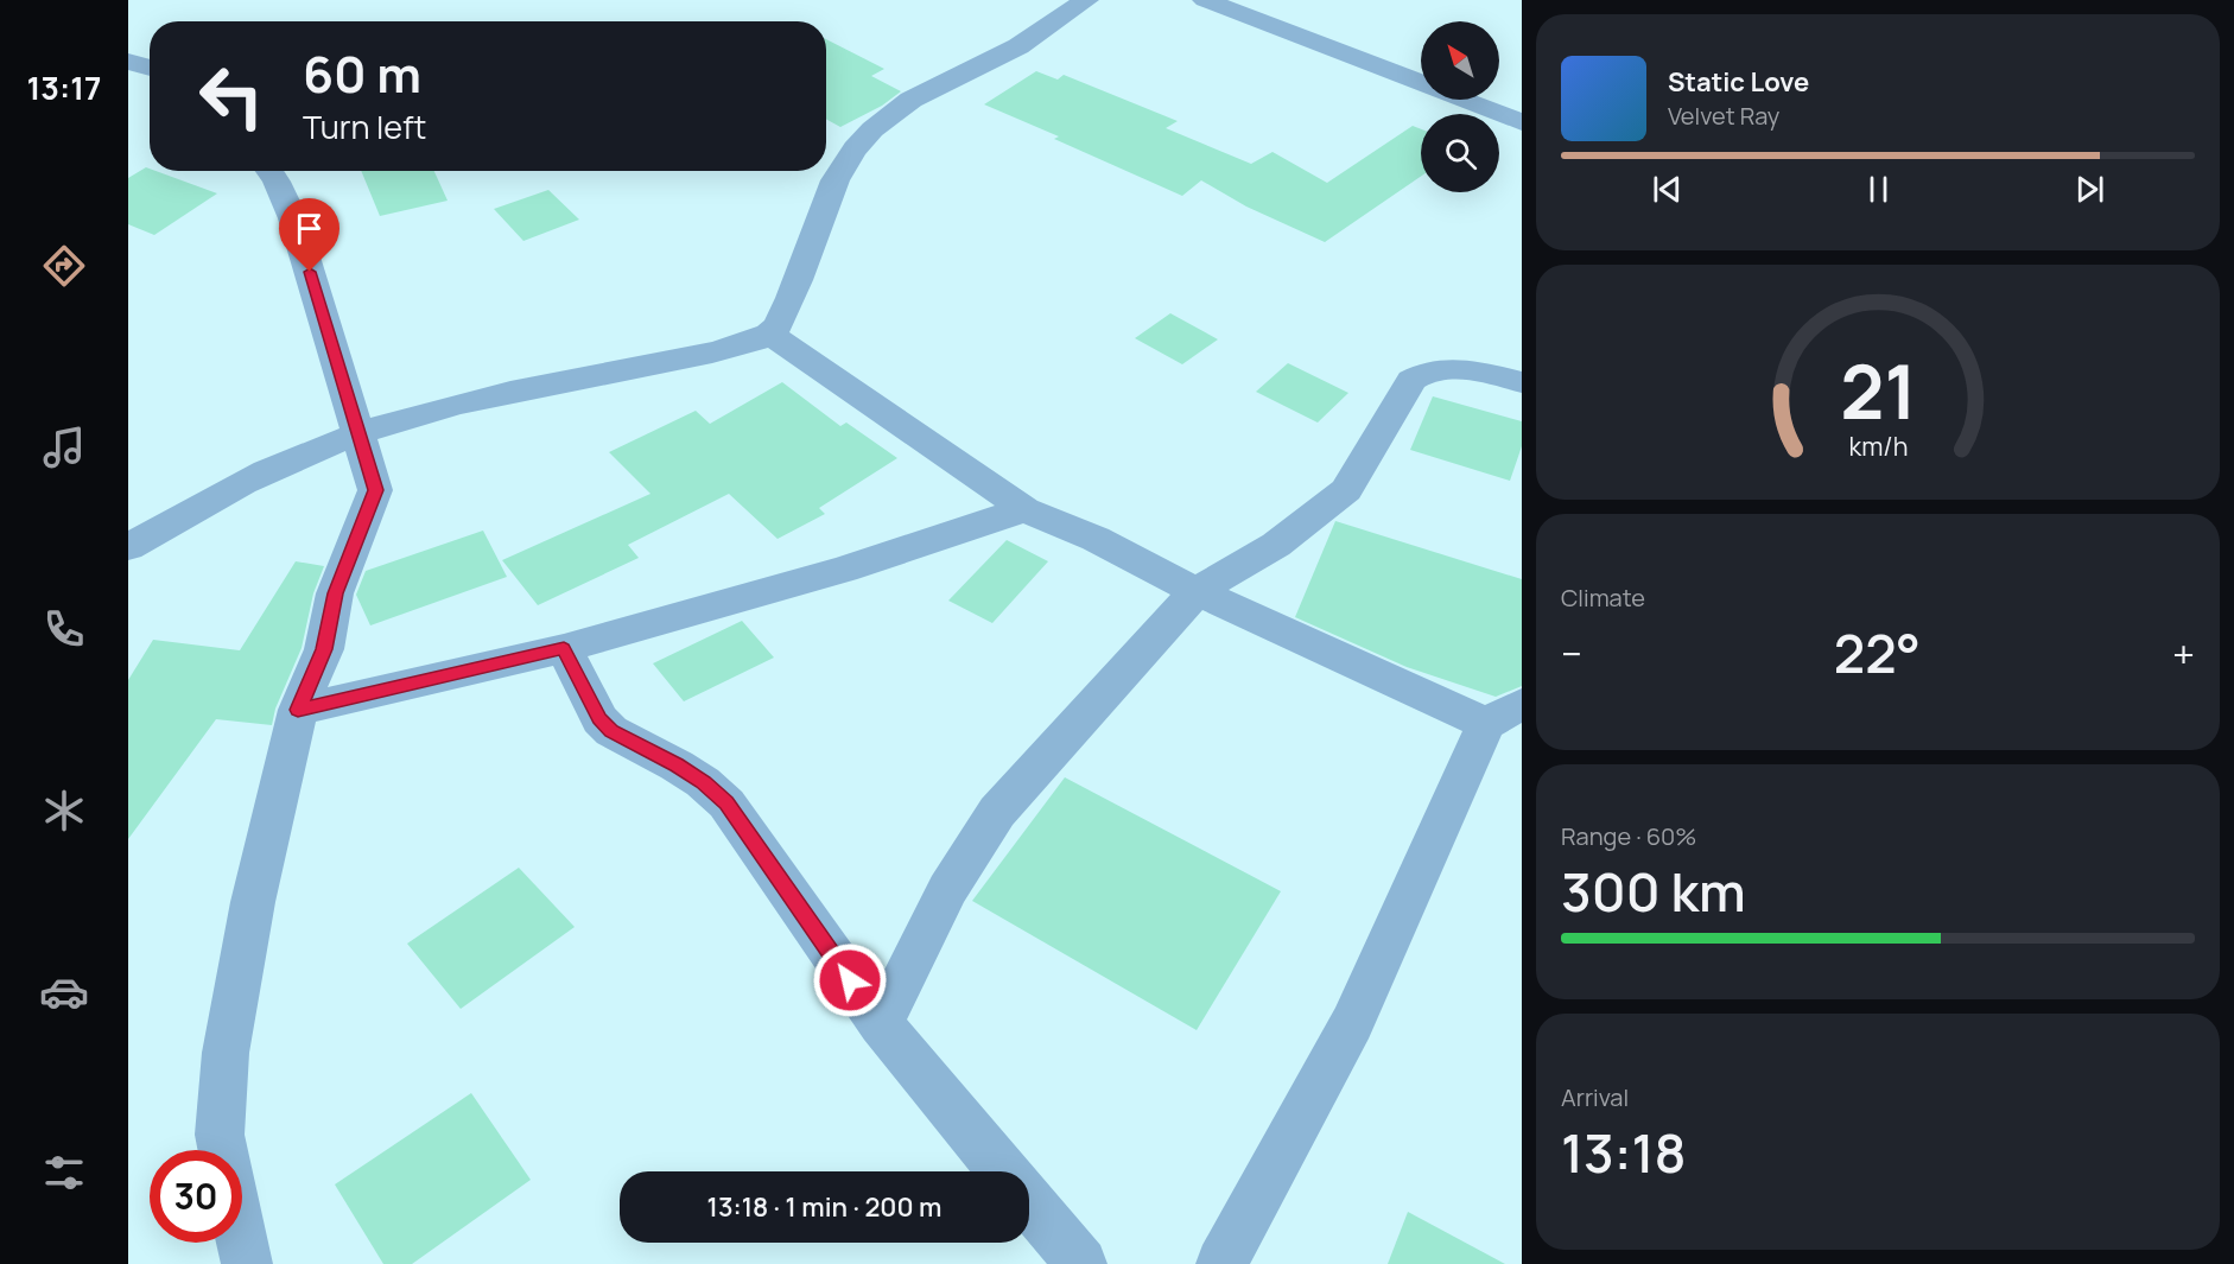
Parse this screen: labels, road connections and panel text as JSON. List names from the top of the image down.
{
  "north": "top left",
  "page": {
    "tabs": "13:17",
    "turn": ["60 m", "Turn left"],
    "song": ["Static Love", "Velvet Ray"],
    "tile": [
      "Climate",
      ["Range · 60%", "300 km"],
      ["Arrival", "13:18"]
    ],
    "heat": ["−", "22°", "+"],
    "limit": "30",
    "trip": "13:18 · 1 min · 200 m",
    "gauge": ["21", "km/h"]
  }
}
